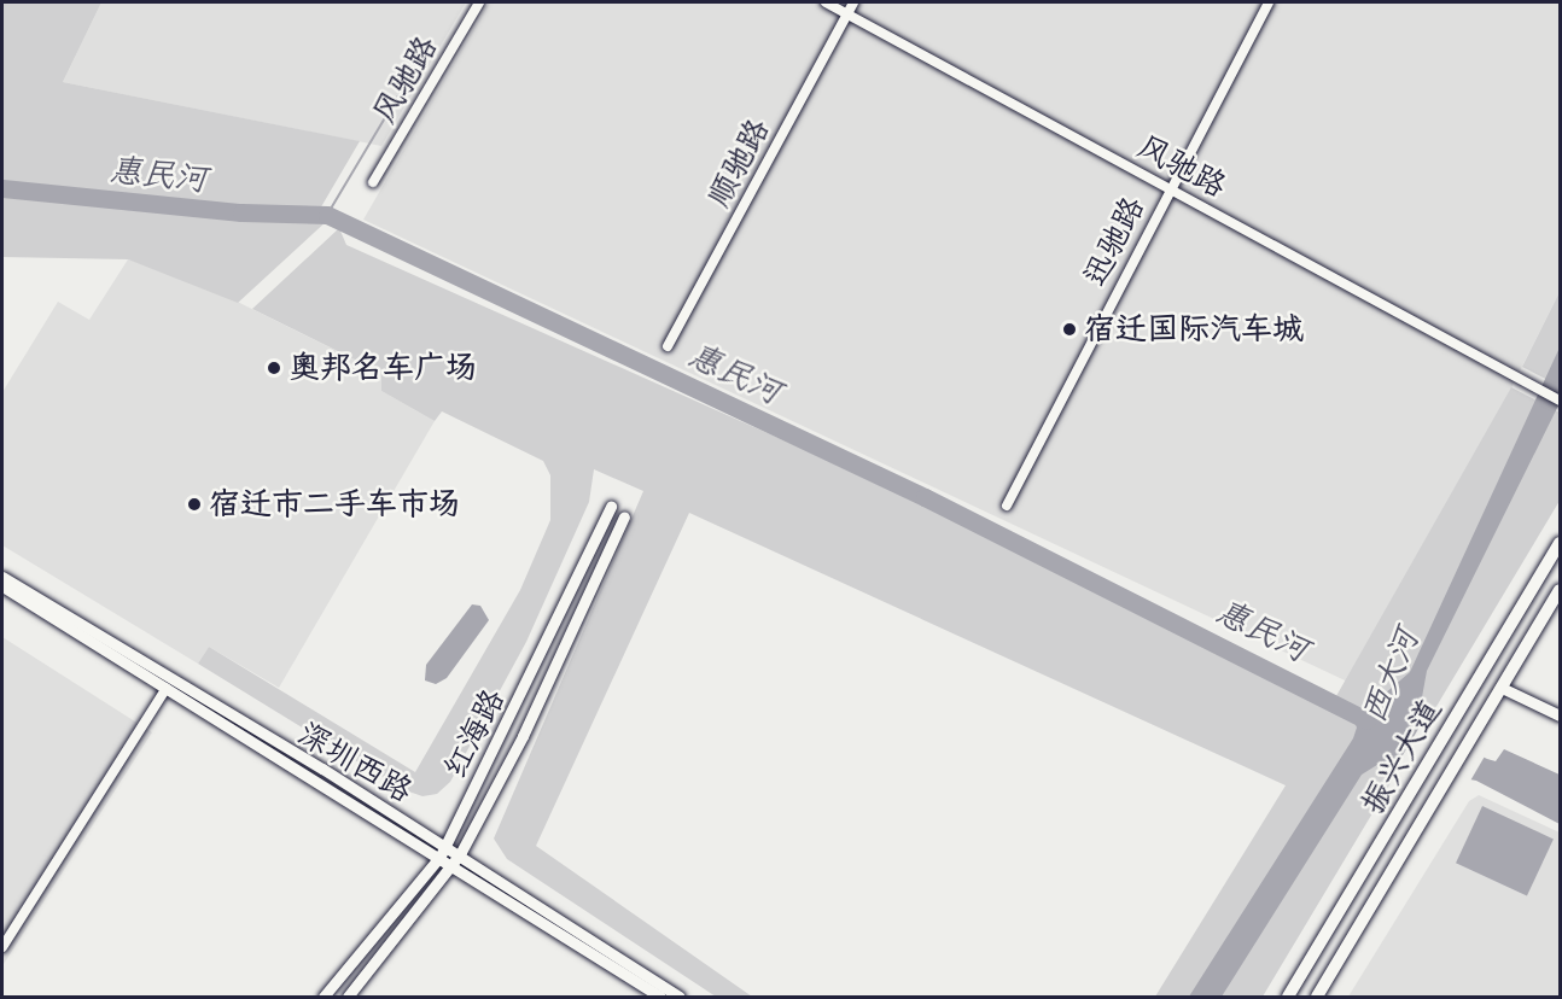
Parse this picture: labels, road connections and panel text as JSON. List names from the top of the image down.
{
  "streets": {
    "main road": ["振兴大道"],
    "street": [
      "风驰路",
      "顺驰路",
      "迅驰路",
      "红海路",
      "深圳西路"
    ]
  },
  "crossings": [
    ["风驰路", "顺驰路"],
    ["风驰路", "迅驰路"],
    ["红海路", "深圳西路"]
  ],
  "water": ["惠民河", "西大河"],
  "places": ["宿迁国际汽车城", "奥邦名车广场", "宿迁市二手车市场"]
}
